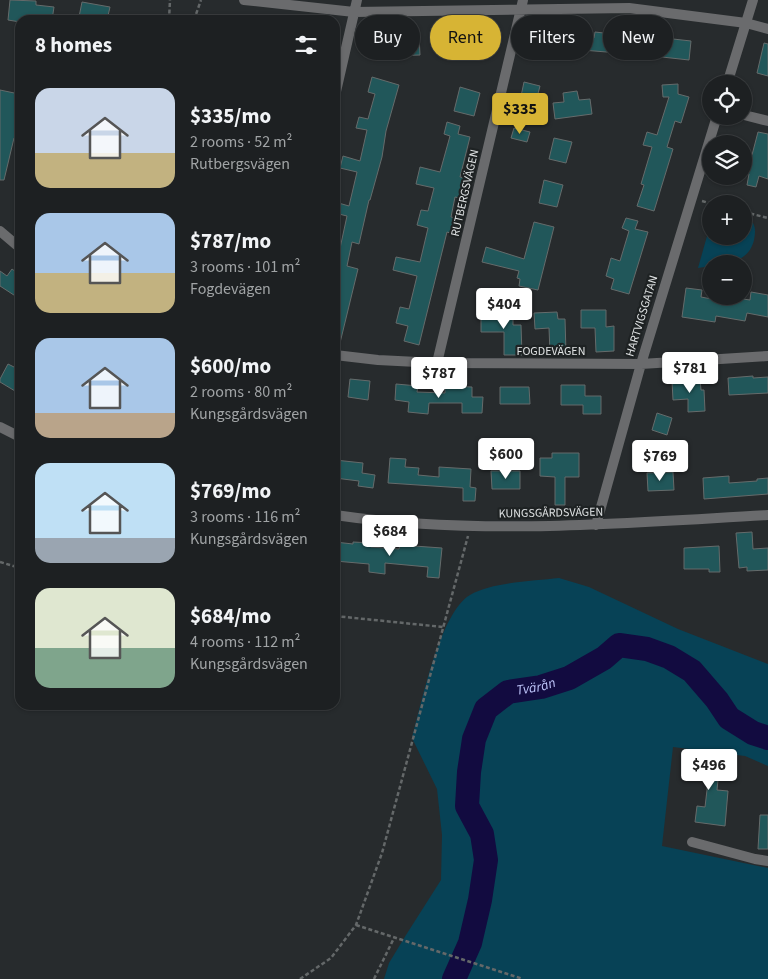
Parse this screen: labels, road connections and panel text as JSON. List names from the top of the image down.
{
  "streets": {
    "street": [
      "RUTBERGSVÄGEN",
      "HARTVIGSGATAN",
      "FOGDEVÄGEN",
      "KUNGSGÅRDSVÄGEN"
    ]
  },
  "crossings": [
    ["RUTBERGSVÄGEN", "FOGDEVÄGEN"],
    ["HARTVIGSGATAN", "FOGDEVÄGEN"],
    ["HARTVIGSGATAN", "KUNGSGÅRDSVÄGEN"]
  ],
  "water": ["Tvärån"],
  "page": {
    "chip": [
      "Buy",
      "Rent",
      "Filters",
      "New"
    ],
    "heading": "8 homes",
    "map_buttons": ["+", "−"],
    "list": [
      {
        "name": "$335/mo",
        "note": "2 rooms · 52 m² · Rutbergsvägen"
      },
      {
        "name": "$787/mo",
        "note": "3 rooms · 101 m² · Fogdevägen"
      },
      {
        "name": "$600/mo",
        "note": "2 rooms · 80 m² · Kungsgårdsvägen"
      },
      {
        "name": "$769/mo",
        "note": "3 rooms · 116 m² · Kungsgårdsvägen"
      },
      {
        "name": "$684/mo",
        "note": "4 rooms · 112 m² · Kungsgårdsvägen"
      }
    ],
    "price": [
      "$335",
      "$404",
      "$781",
      "$787",
      "$600",
      "$769",
      "$684",
      "$496"
    ]
  }
}
